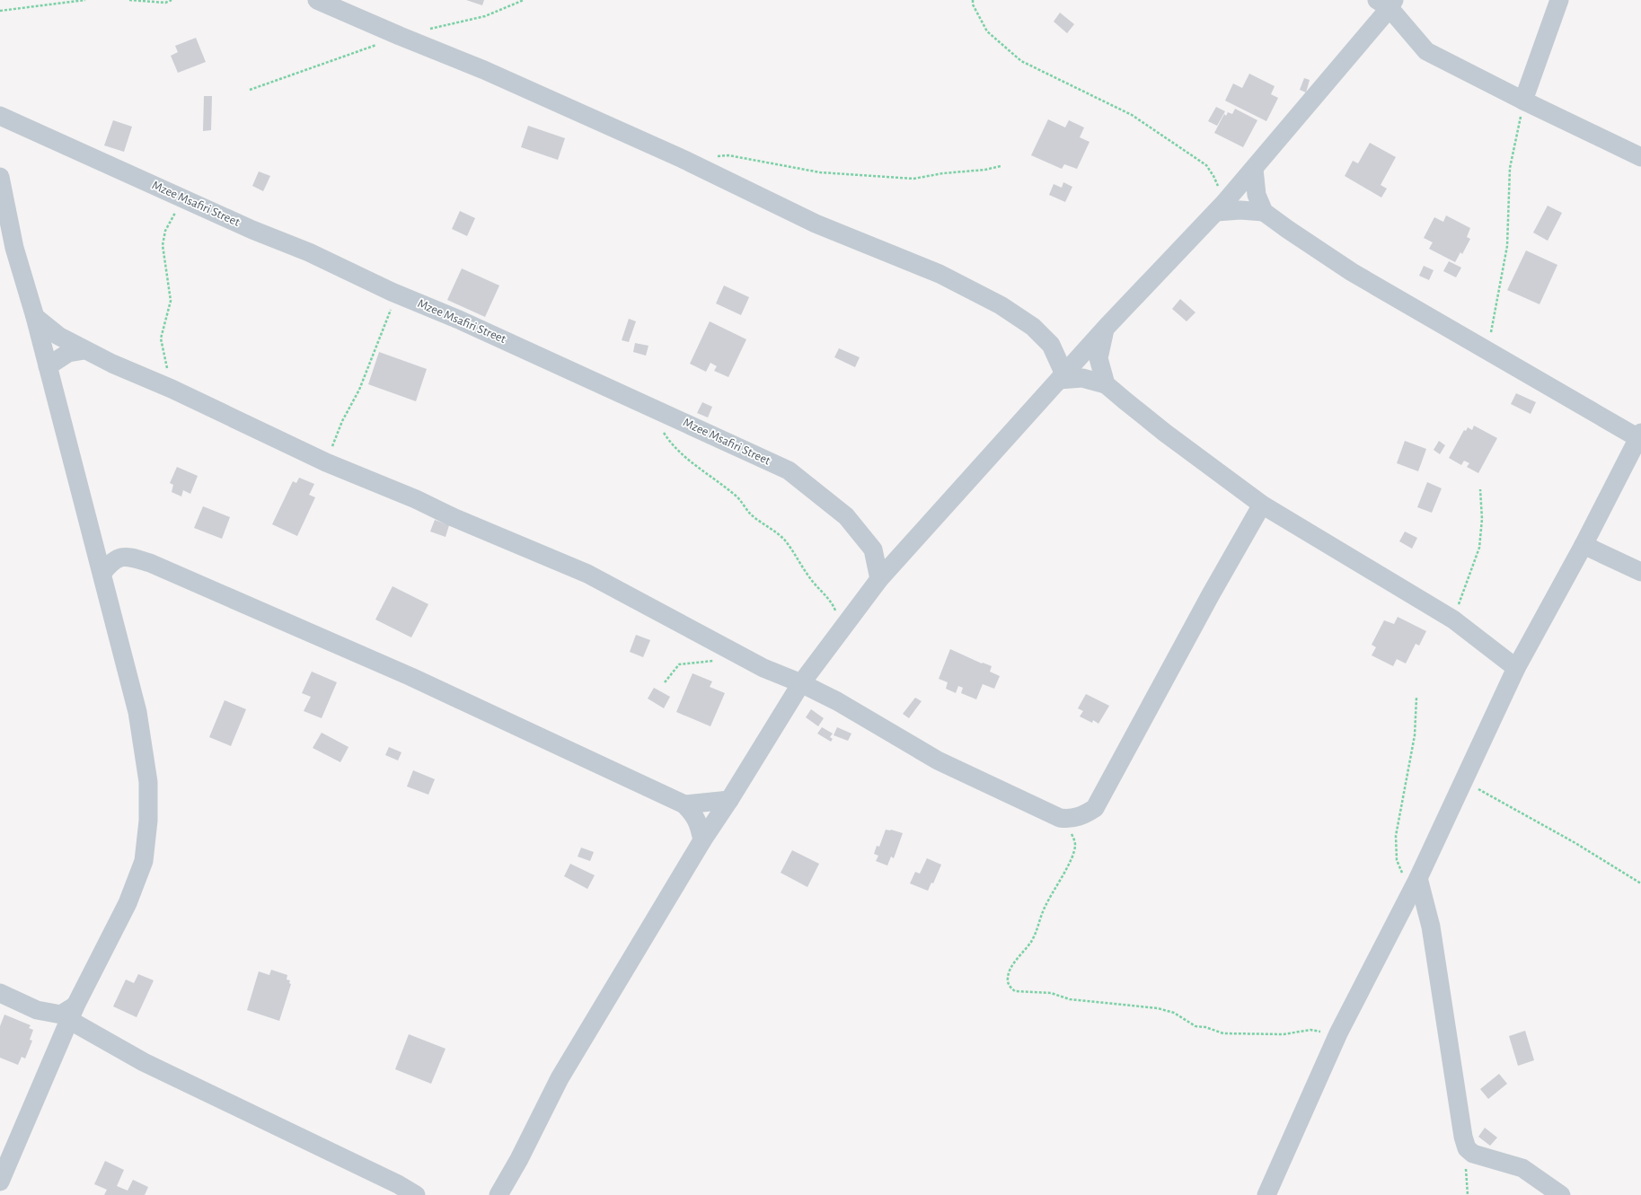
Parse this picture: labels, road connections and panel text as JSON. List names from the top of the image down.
{
  "streets": {
    "street": ["Mzee Msafiri Street"]
  }
}
